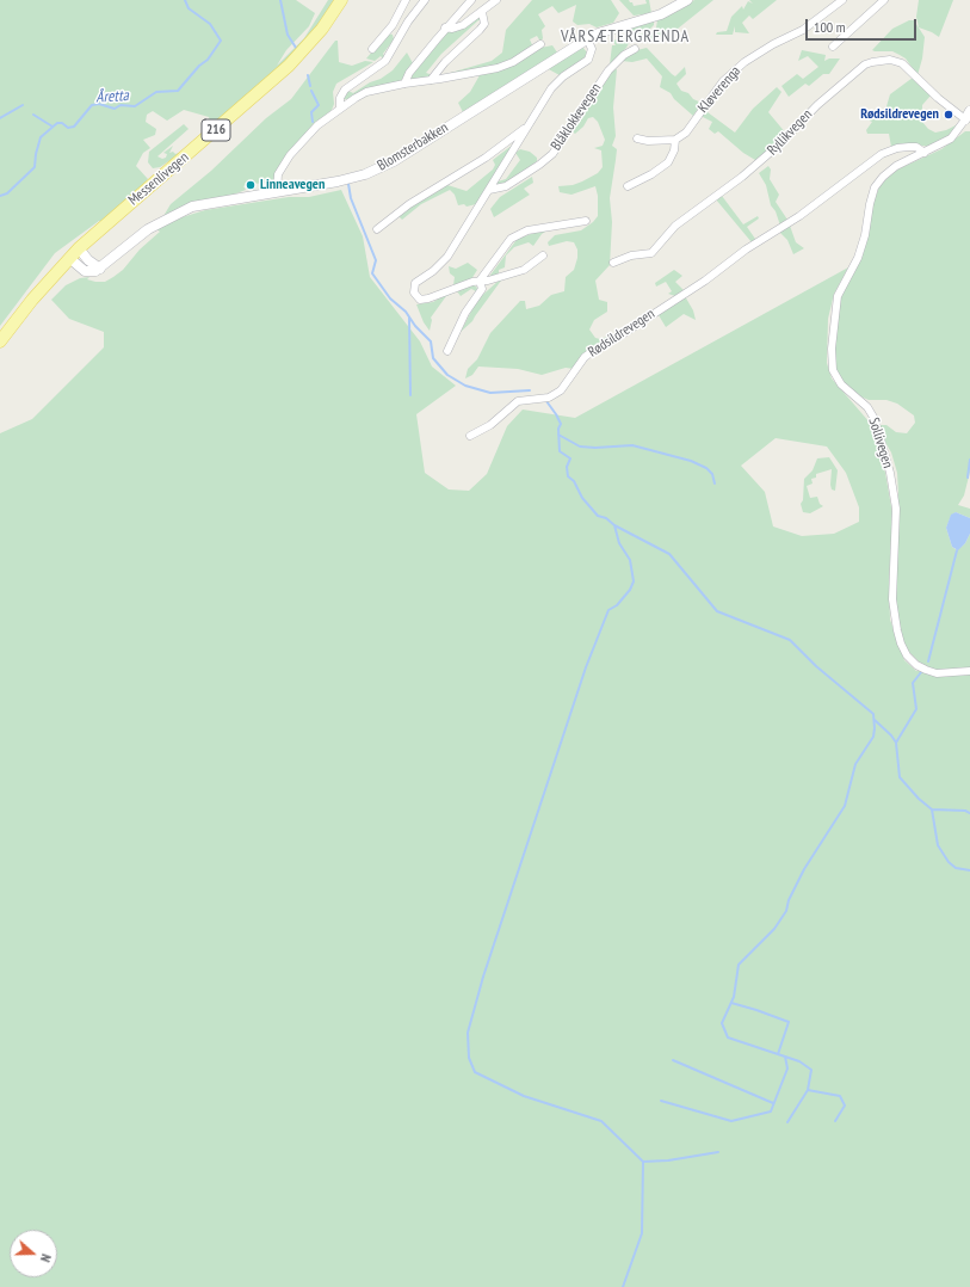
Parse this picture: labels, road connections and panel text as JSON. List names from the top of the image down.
{
  "streets": {
    "main road": ["216", "Messenlivegen"],
    "street": [
      "Kløverenga",
      "Blåklokkevegen",
      "Ryllikvegen",
      "Blomsterbakken",
      "Rødsildrevegen",
      "Sollivegen"
    ]
  },
  "crossings": [
    ["Blåklokkevegen", "Blomsterbakken"],
    ["Rødsildrevegen", "Sollivegen"]
  ],
  "districts": ["VÅRSÆTERGRENDA"],
  "water": ["Åretta"],
  "places": ["Rødsildrevegen", "Linneavegen"],
  "scale_bar": "100 m",
  "north": "right"
}
